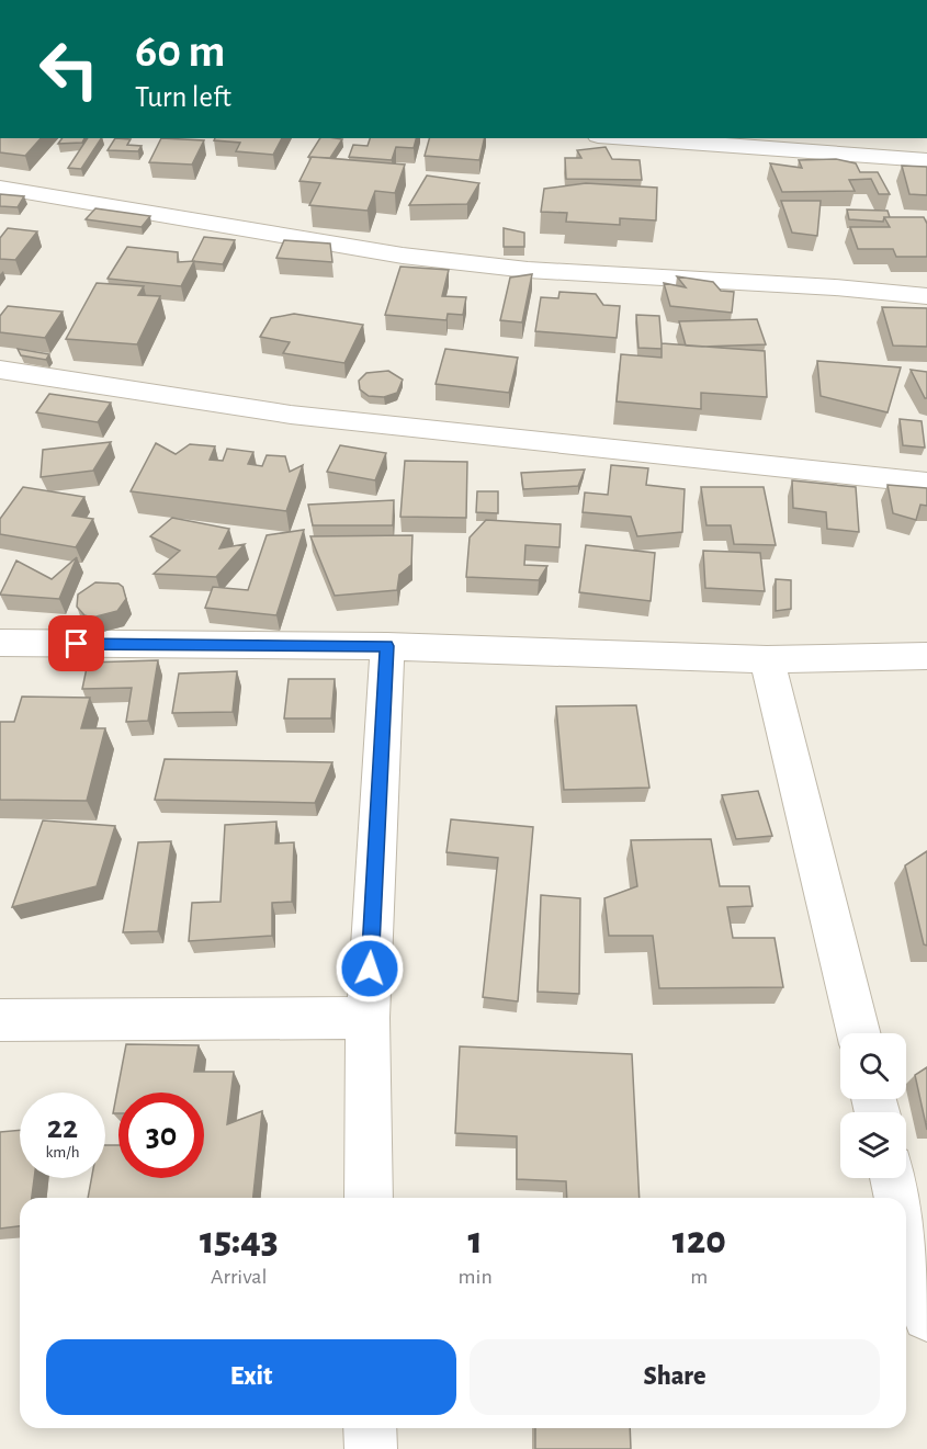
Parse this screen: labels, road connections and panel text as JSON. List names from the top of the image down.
{
  "page": {
    "turn": ["60 m", "Turn left"],
    "speed": "22 km/h",
    "limit": "30",
    "eta": [
      "15:43",
      "Arrival",
      "1",
      "min",
      "120",
      "m"
    ],
    "buttons": ["Exit", "Share"]
  }
}
